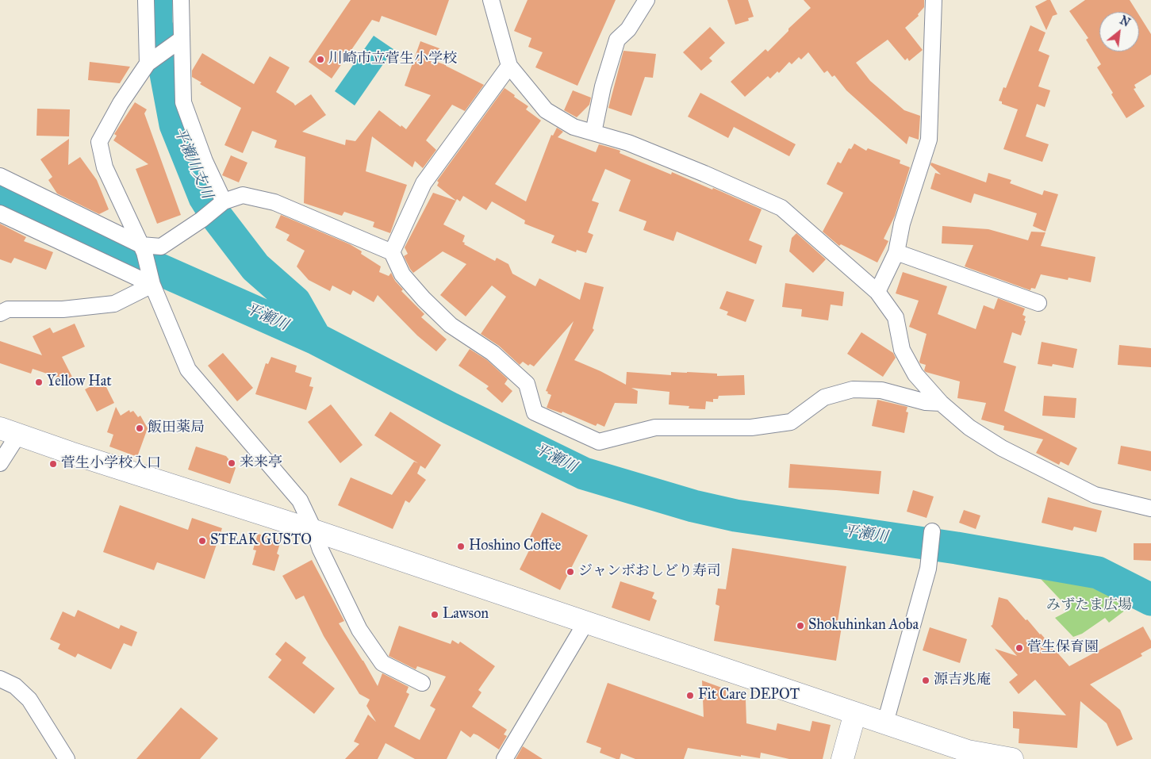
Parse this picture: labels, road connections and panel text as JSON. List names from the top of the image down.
{
  "water": ["平瀬川支川", "平瀬川"],
  "parks": ["みずたま広場"],
  "places": [
    "川崎市立菅生小学校",
    "Yellow Hat",
    "飯田薬局",
    "来来亭",
    "菅生小学校入口",
    "STEAK GUSTO",
    "Hoshino Coffee",
    "ジャンボおしどり寿司",
    "Lawson",
    "Shokuhinkan Aoba",
    "菅生保育園",
    "源吉兆庵",
    "Fit Care DEPOT"
  ],
  "north": "top right"
}
